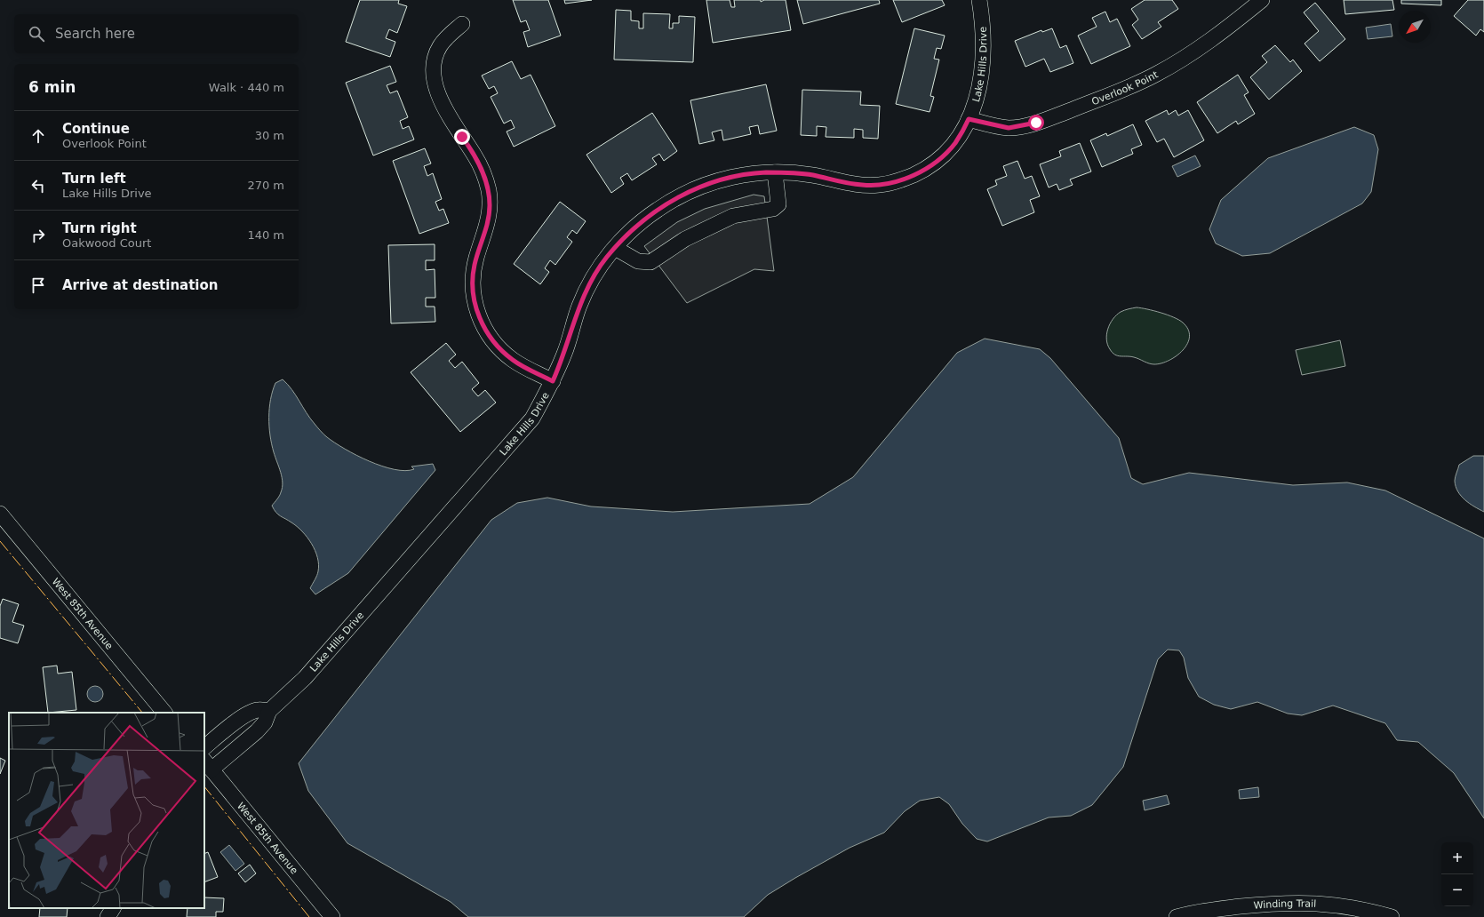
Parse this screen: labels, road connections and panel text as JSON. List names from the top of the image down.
{
  "streets": {
    "street": [
      "Lake Hills Drive",
      "Overlook Point",
      "West 85th Avenue",
      "Winding Trail"
    ]
  },
  "crossings": [
    ["Lake Hills Drive", "Overlook Point"],
    ["Lake Hills Drive", "West 85th Avenue"]
  ],
  "north": "bottom left",
  "page": {
    "search": "Search here",
    "heading": ["6 min", "Walk · 440 m"],
    "list": [
      ["Continue", "Overlook Point", "30 m"],
      ["Turn left", "Lake Hills Drive", "270 m"],
      ["Turn right", "Oakwood Court", "140 m"],
      "Arrive at destination"
    ],
    "map_buttons": ["+", "−"]
  }
}
